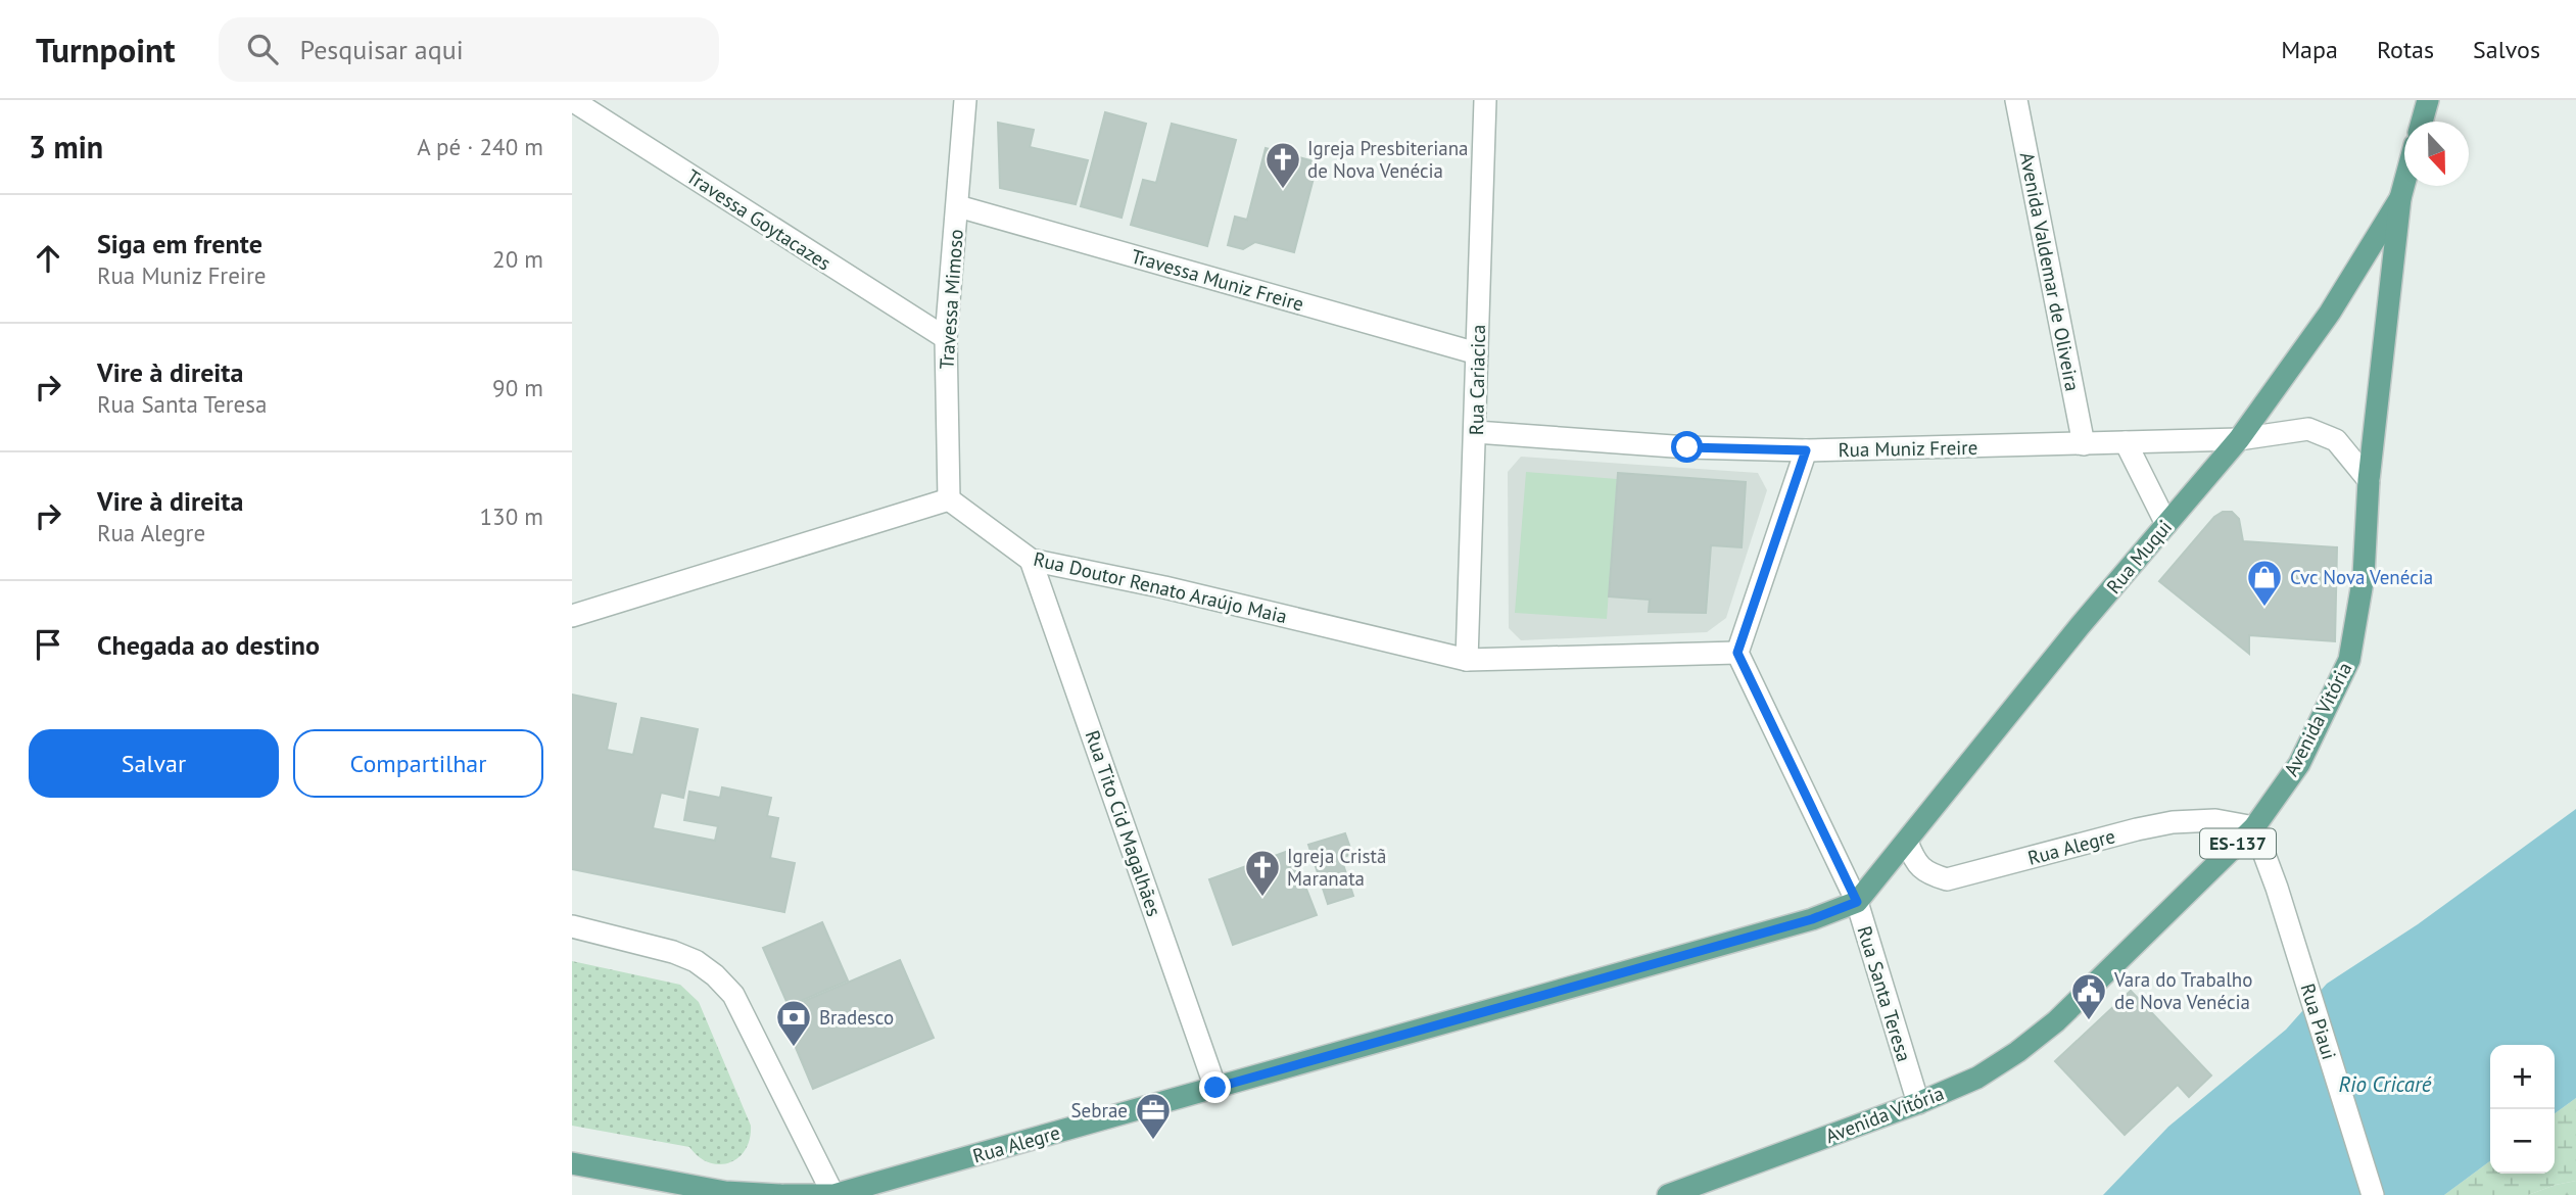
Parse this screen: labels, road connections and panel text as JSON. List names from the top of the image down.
{
  "streets": {
    "main road": [
      "Rua Muqui",
      "Avenida Vitória",
      "ES-137",
      "Rua Alegre"
    ],
    "street": [
      "Travessa Goytacazes",
      "Avenida Valdemar de Oliveira",
      "Travessa Muniz Freire",
      "Travessa Mimoso",
      "Rua Cariacica",
      "Rua Muniz Freire",
      "Rua Doutor Renato Araújo Maia",
      "Rua Tito Cid Magalhães",
      "Rua Santa Teresa",
      "Rua Piaui"
    ]
  },
  "crossings": [
    ["Travessa Goytacazes", "Travessa Mimoso"],
    ["Avenida Valdemar de Oliveira", "Rua Muniz Freire"],
    ["Travessa Muniz Freire", "Travessa Mimoso"],
    ["Travessa Muniz Freire", "Rua Cariacica"],
    ["Travessa Mimoso", "Rua Doutor Renato Araújo Maia"],
    ["Rua Cariacica", "Rua Muniz Freire"],
    ["Rua Cariacica", "Rua Doutor Renato Araújo Maia"],
    ["Rua Muniz Freire", "Rua Muqui"],
    ["Rua Muniz Freire", "Avenida Vitória"],
    ["Rua Muqui", "Avenida Vitória"],
    ["Rua Muqui", "ES-137"],
    ["Rua Muqui", "Rua Alegre"],
    ["Rua Muqui", "Rua Santa Teresa"],
    ["Rua Doutor Renato Araújo Maia", "Rua Tito Cid Magalhães"],
    ["Rua Doutor Renato Araújo Maia", "Rua Santa Teresa"],
    ["Avenida Vitória", "ES-137"],
    ["Avenida Vitória", "Rua Alegre"],
    ["Avenida Vitória", "Rua Santa Teresa"],
    ["Avenida Vitória", "Rua Piaui"],
    ["Rua Tito Cid Magalhães", "Rua Alegre"],
    ["ES-137", "Rua Alegre"],
    ["Rua Alegre", "Rua Santa Teresa"],
    ["Rua Alegre", "Rua Piaui"]
  ],
  "water": ["Rio Cricaré"],
  "places": {
    "church": ["Igreja Presbiteriana de Nova Venécia", "Igreja Cristã Maranata"],
    "shop": ["Cvc Nova Venécia"],
    "public building": ["Vara do Trabalho de Nova Venécia"],
    "bank": ["Bradesco"],
    "office": ["Sebrae"]
  },
  "north": "bottom",
  "page": {
    "header": "Turnpoint",
    "search": "Pesquisar aqui",
    "nav": ["Mapa", "Rotas", "Salvos"],
    "heading": ["3 min", "A pé · 240 m"],
    "list": [
      ["Siga em frente", "Rua Muniz Freire", "20 m"],
      ["Vire à direita", "Rua Santa Teresa", "90 m"],
      ["Vire à direita", "Rua Alegre", "130 m"],
      "Chegada ao destino"
    ],
    "buttons": ["Salvar", "Compartilhar"],
    "map_buttons": ["+", "−"]
  }
}
